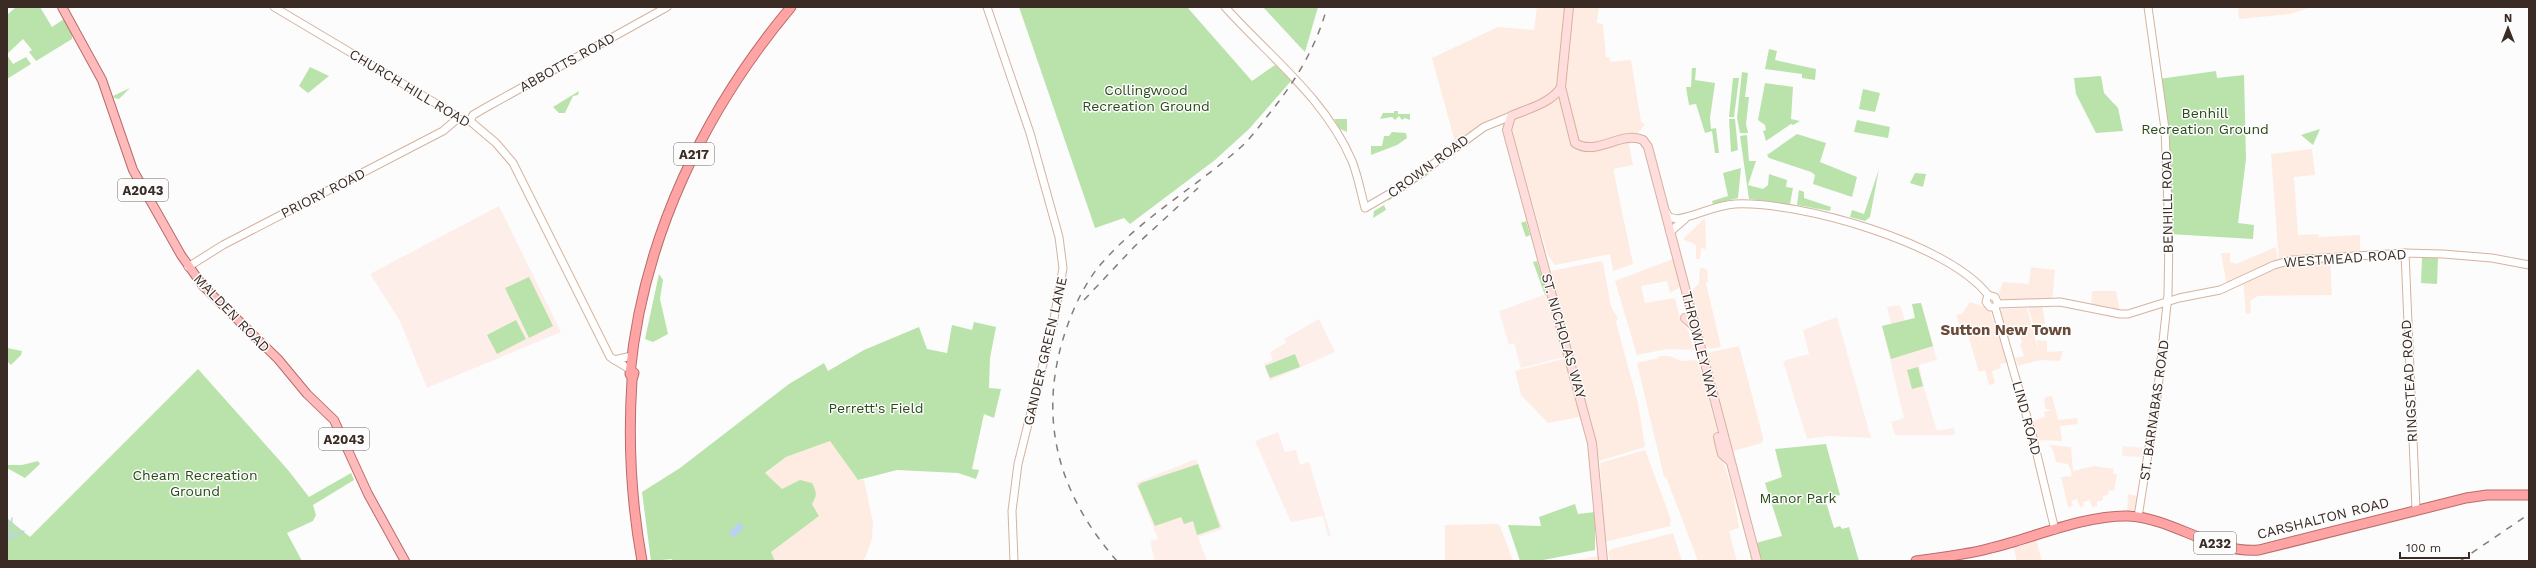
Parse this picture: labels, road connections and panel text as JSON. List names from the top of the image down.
{
  "streets": {
    "highway": ["A217", "CARSHALTON ROAD", "A232"],
    "main road": [
      "CROWN ROAD",
      "A2043",
      "MALDEN ROAD",
      "ST. NICHOLAS WAY",
      "THROWLEY WAY"
    ],
    "street": [
      "ABBOTTS ROAD",
      "CHURCH HILL ROAD",
      "PRIORY ROAD",
      "BENHILL ROAD",
      "WESTMEAD ROAD",
      "GANDER GREEN LANE",
      "RINGSTEAD ROAD",
      "ST. BARNABAS ROAD",
      "LIND ROAD"
    ]
  },
  "crossings": [
    ["ABBOTTS ROAD", "CHURCH HILL ROAD"],
    ["CHURCH HILL ROAD", "PRIORY ROAD"],
    ["PRIORY ROAD", "MALDEN ROAD"],
    ["BENHILL ROAD", "WESTMEAD ROAD"],
    ["BENHILL ROAD", "ST. BARNABAS ROAD"],
    ["WESTMEAD ROAD", "RINGSTEAD ROAD"],
    ["WESTMEAD ROAD", "ST. BARNABAS ROAD"],
    ["WESTMEAD ROAD", "LIND ROAD"],
    ["RINGSTEAD ROAD", "CARSHALTON ROAD"],
    ["ST. BARNABAS ROAD", "CARSHALTON ROAD"],
    ["LIND ROAD", "CARSHALTON ROAD"]
  ],
  "districts": ["Sutton New Town"],
  "parks": [
    "Collingwood Recreation Ground",
    "Benhill Recreation Ground",
    "Perrett's Field",
    "Cheam Recreation Ground",
    "Manor Park"
  ],
  "scale_bar": "100 m",
  "north": "top"
}
